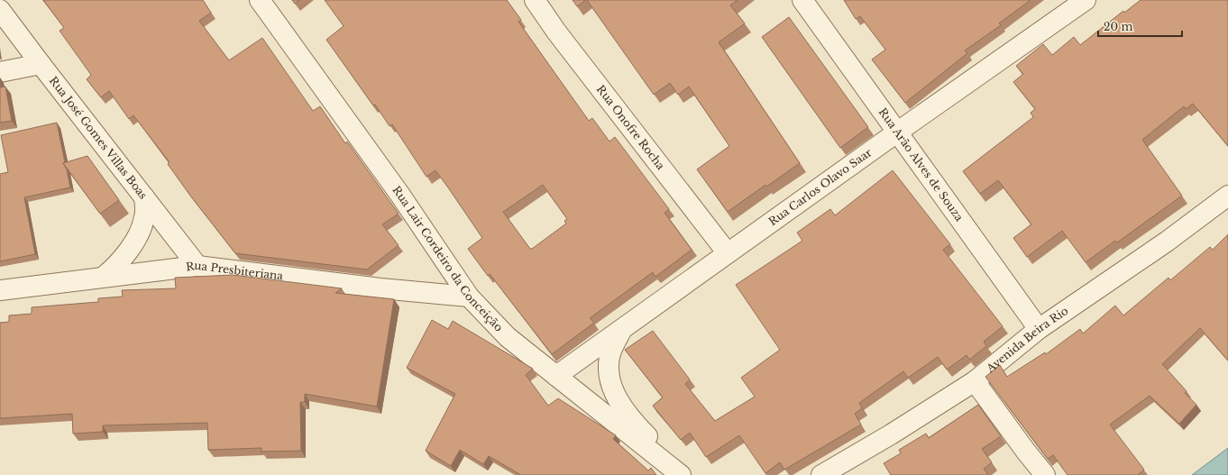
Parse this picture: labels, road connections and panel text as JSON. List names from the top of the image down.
{
  "streets": {
    "street": [
      "Rua Onofre Rocha",
      "Rua José Gomes Villas Boas",
      "Rua Arão Alves de Souza",
      "Rua Carlos Olavo Saar",
      "Rua Lair Cordeiro da Conceição",
      "Rua Presbiteriana",
      "Avenida Beira Rio"
    ]
  },
  "crossings": [
    ["Rua Onofre Rocha", "Rua Carlos Olavo Saar"],
    ["Rua José Gomes Villas Boas", "Rua Presbiteriana"],
    ["Rua Arão Alves de Souza", "Rua Carlos Olavo Saar"],
    ["Rua Arão Alves de Souza", "Avenida Beira Rio"],
    ["Rua Carlos Olavo Saar", "Rua Lair Cordeiro da Conceição"],
    ["Rua Lair Cordeiro da Conceição", "Rua Presbiteriana"]
  ],
  "scale_bar": "20 m"
}
